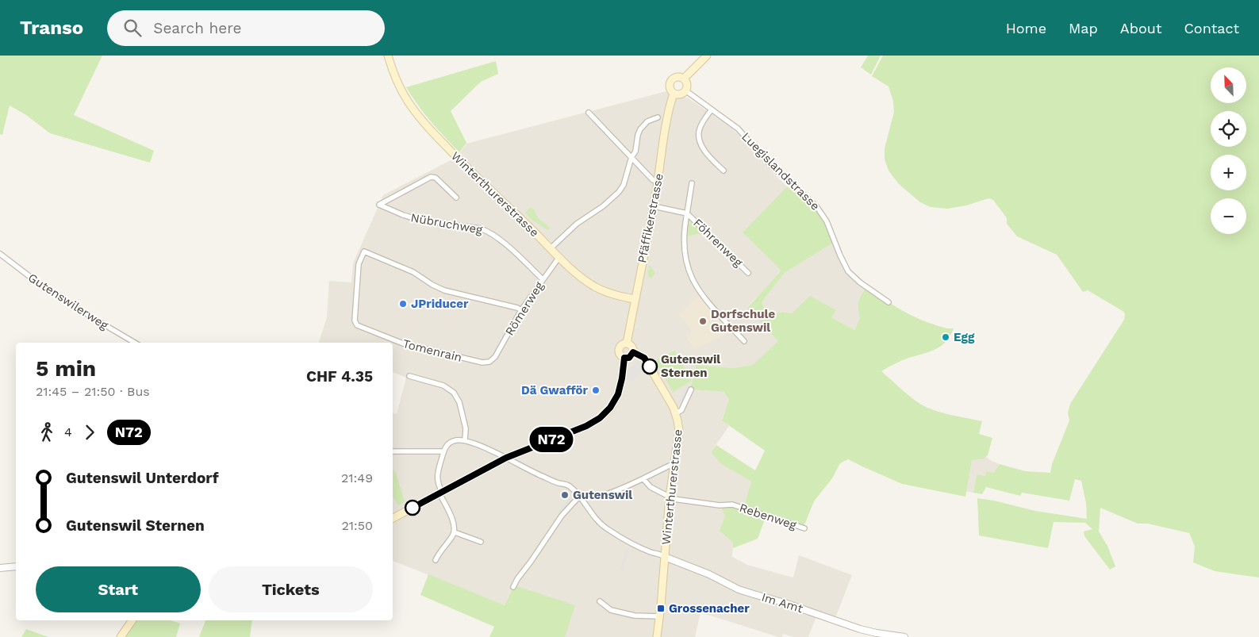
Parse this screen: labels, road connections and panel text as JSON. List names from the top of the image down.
{
  "streets": {
    "main road": ["Winterthurerstrasse", "Pfäffikerstrasse"],
    "street": [
      "Luegislandstrasse",
      "Nübruchweg",
      "Föhrenweg",
      "Gutenswilerweg",
      "Römerweg",
      "Tomenrain",
      "Rebenweg",
      "Im Amt"
    ]
  },
  "crossings": [
    ["Luegislandstrasse", "Pfäffikerstrasse"],
    ["Winterthurerstrasse", "Pfäffikerstrasse"],
    ["Winterthurerstrasse", "Römerweg"],
    ["Winterthurerstrasse", "Rebenweg"],
    ["Winterthurerstrasse", "Im Amt"],
    ["Nübruchweg", "Römerweg"],
    ["Römerweg", "Tomenrain"]
  ],
  "places": {
    "other": [
      "JPriducer",
      "Dorfschule Gutenswil",
      "Egg",
      "Gutenswil Sternen",
      "Dä Gwafför",
      "Gutenswil"
    ],
    "transit": ["Grossenacher"]
  },
  "lines": ["bus line N72"],
  "north": "top left",
  "page": {
    "header": "Transo",
    "search": "Search here",
    "nav": [
      "Home",
      "Map",
      "About",
      "Contact"
    ],
    "on_map": "N72",
    "map_buttons": ["+", "−"],
    "heading": ["5 min", "21:45 – 21:50 · Bus", "CHF 4.35"],
    "legs": ["4", "N72"],
    "list": [
      {
        "name": "Gutenswil Unterdorf",
        "value": "21:49"
      },
      {
        "name": "Gutenswil Sternen",
        "value": "21:50"
      }
    ],
    "buttons": ["Start", "Tickets"]
  }
}
